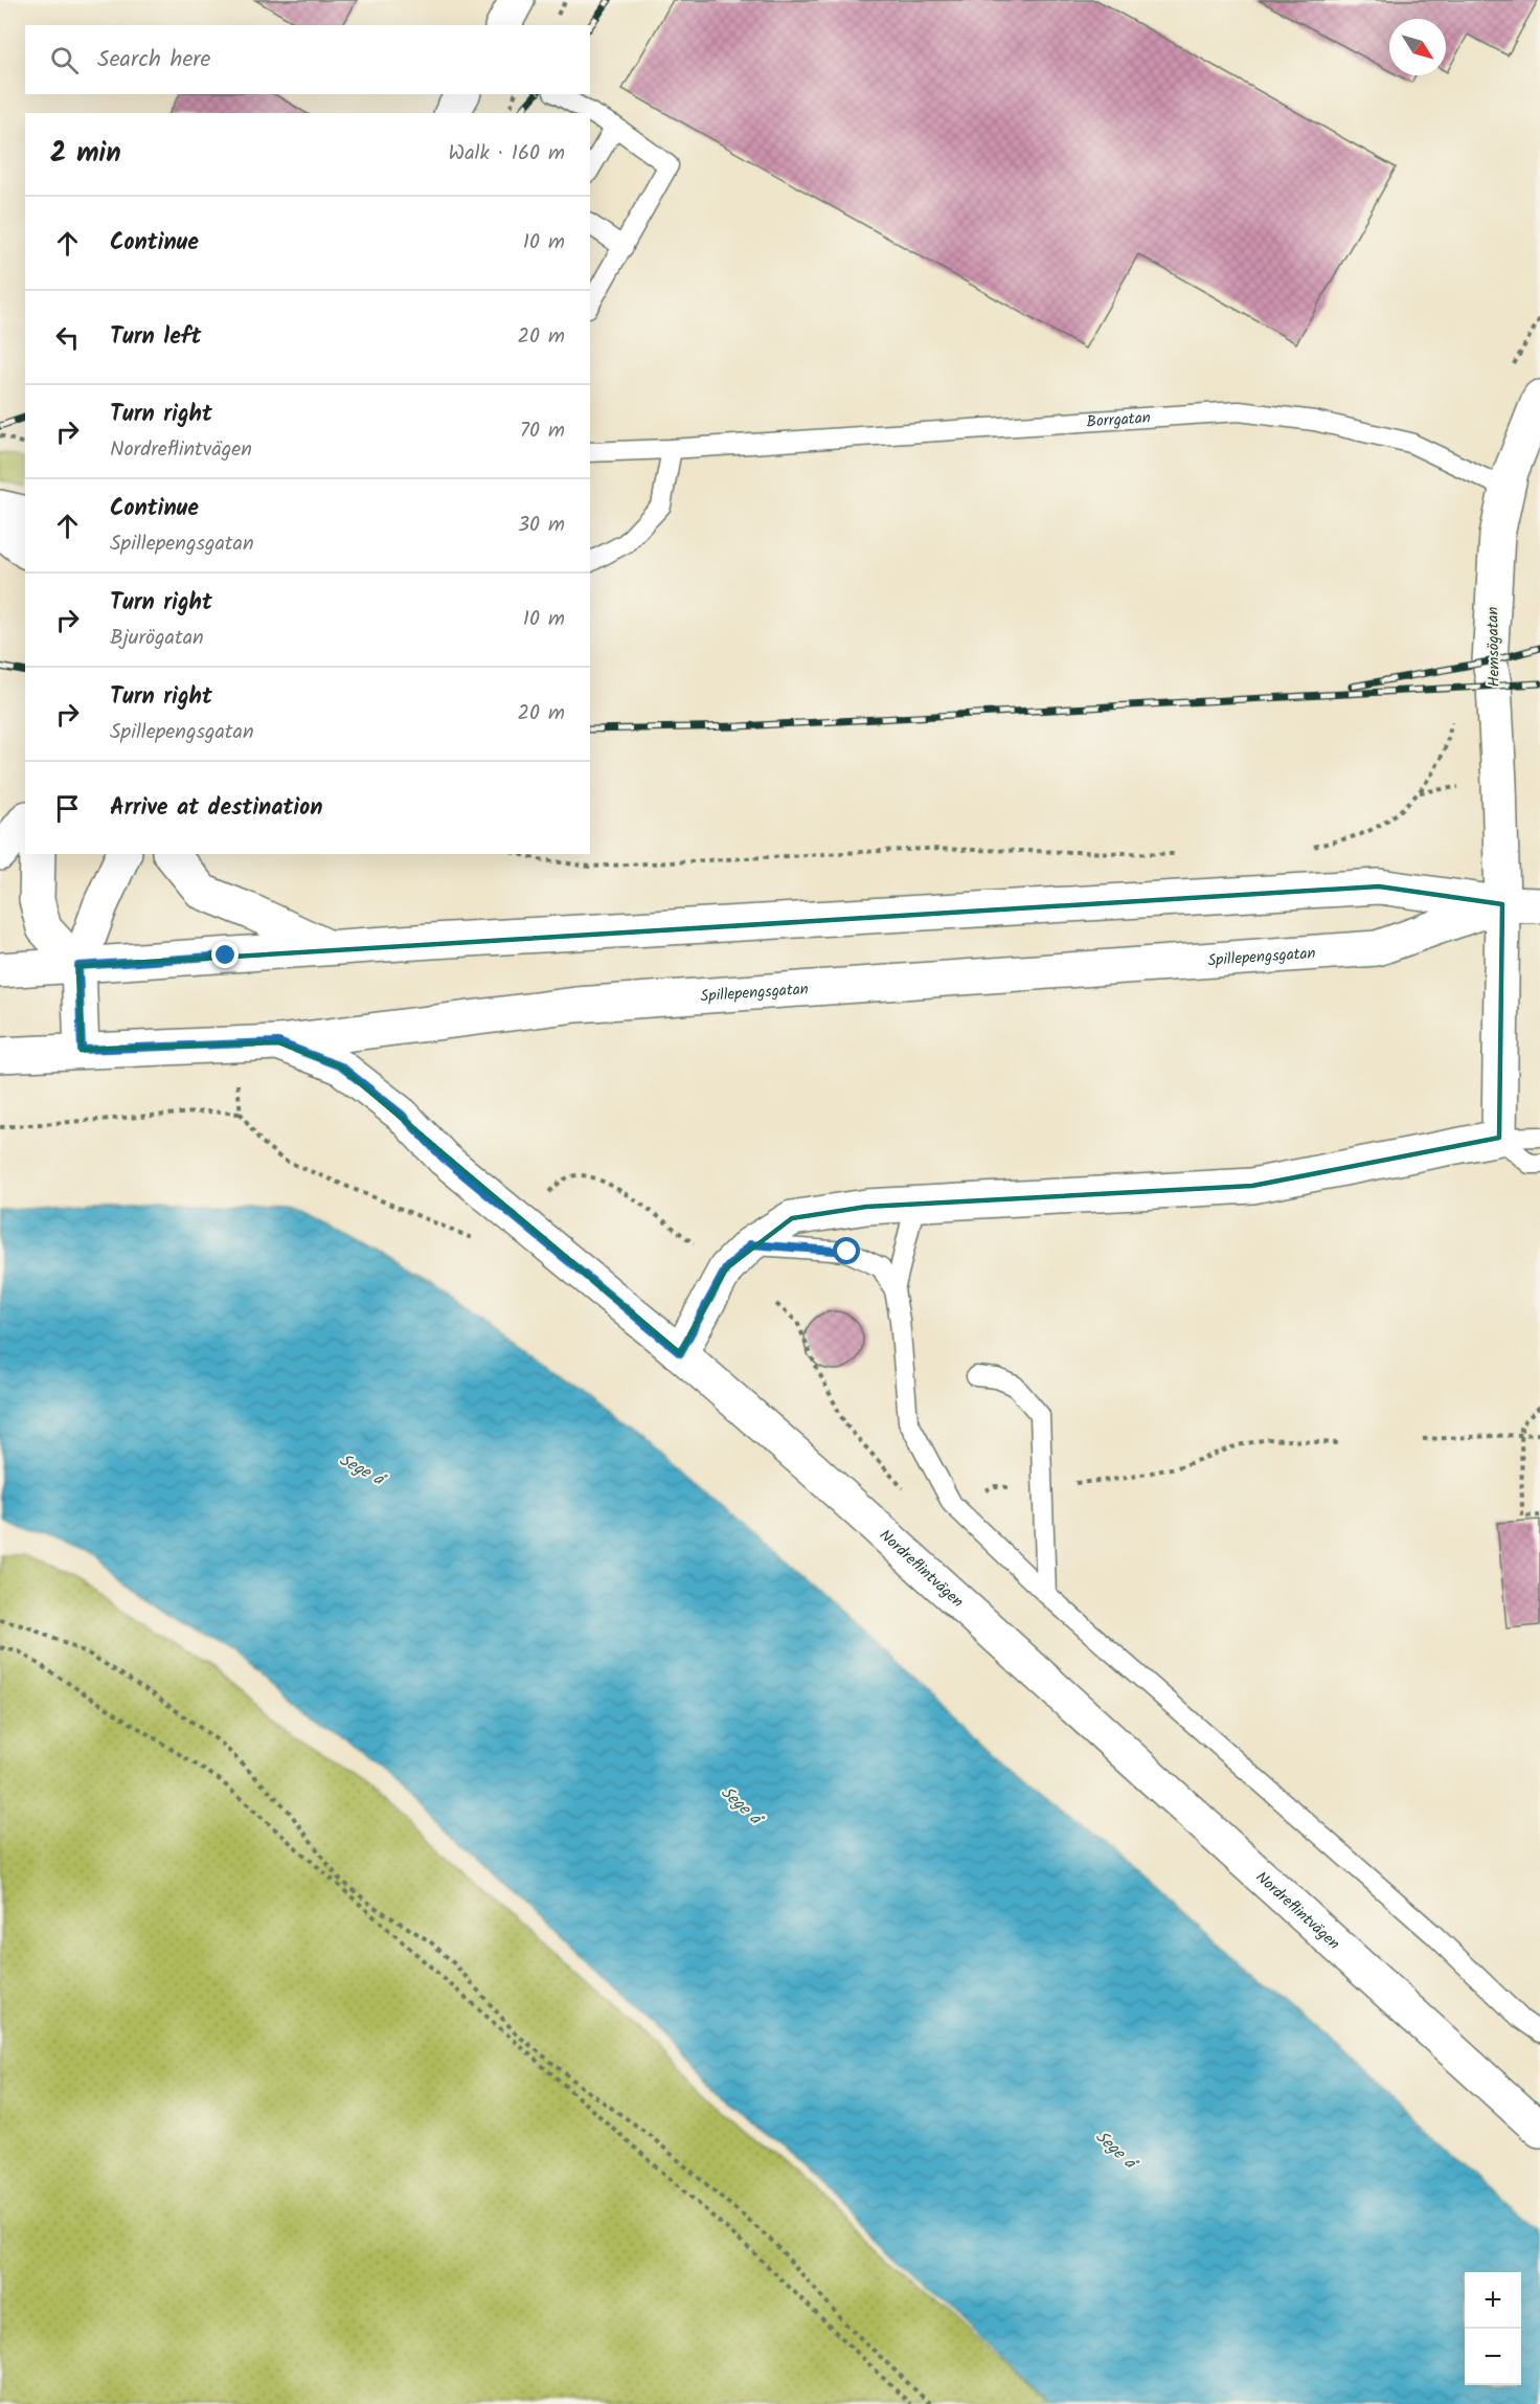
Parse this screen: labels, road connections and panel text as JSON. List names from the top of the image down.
{
  "streets": {
    "street": ["Hemsögatan", "Spillepengsgatan", "Nordreflintvägen"],
    "lane": ["Borrgatan"]
  },
  "crossings": [
    ["Borrgatan", "Hemsögatan"],
    ["Hemsögatan", "Spillepengsgatan"],
    ["Spillepengsgatan", "Nordreflintvägen"]
  ],
  "water": ["Sege å"],
  "north": "bottom right",
  "page": {
    "search": "Search here",
    "heading": ["2 min", "Walk · 160 m"],
    "list": [
      ["Continue", "10 m"],
      ["Turn left", "20 m"],
      ["Turn right", "Nordreflintvägen", "70 m"],
      ["Continue", "Spillepengsgatan", "30 m"],
      ["Turn right", "Bjurögatan", "10 m"],
      ["Turn right", "Spillepengsgatan", "20 m"],
      "Arrive at destination"
    ],
    "map_buttons": ["+", "−"]
  }
}
